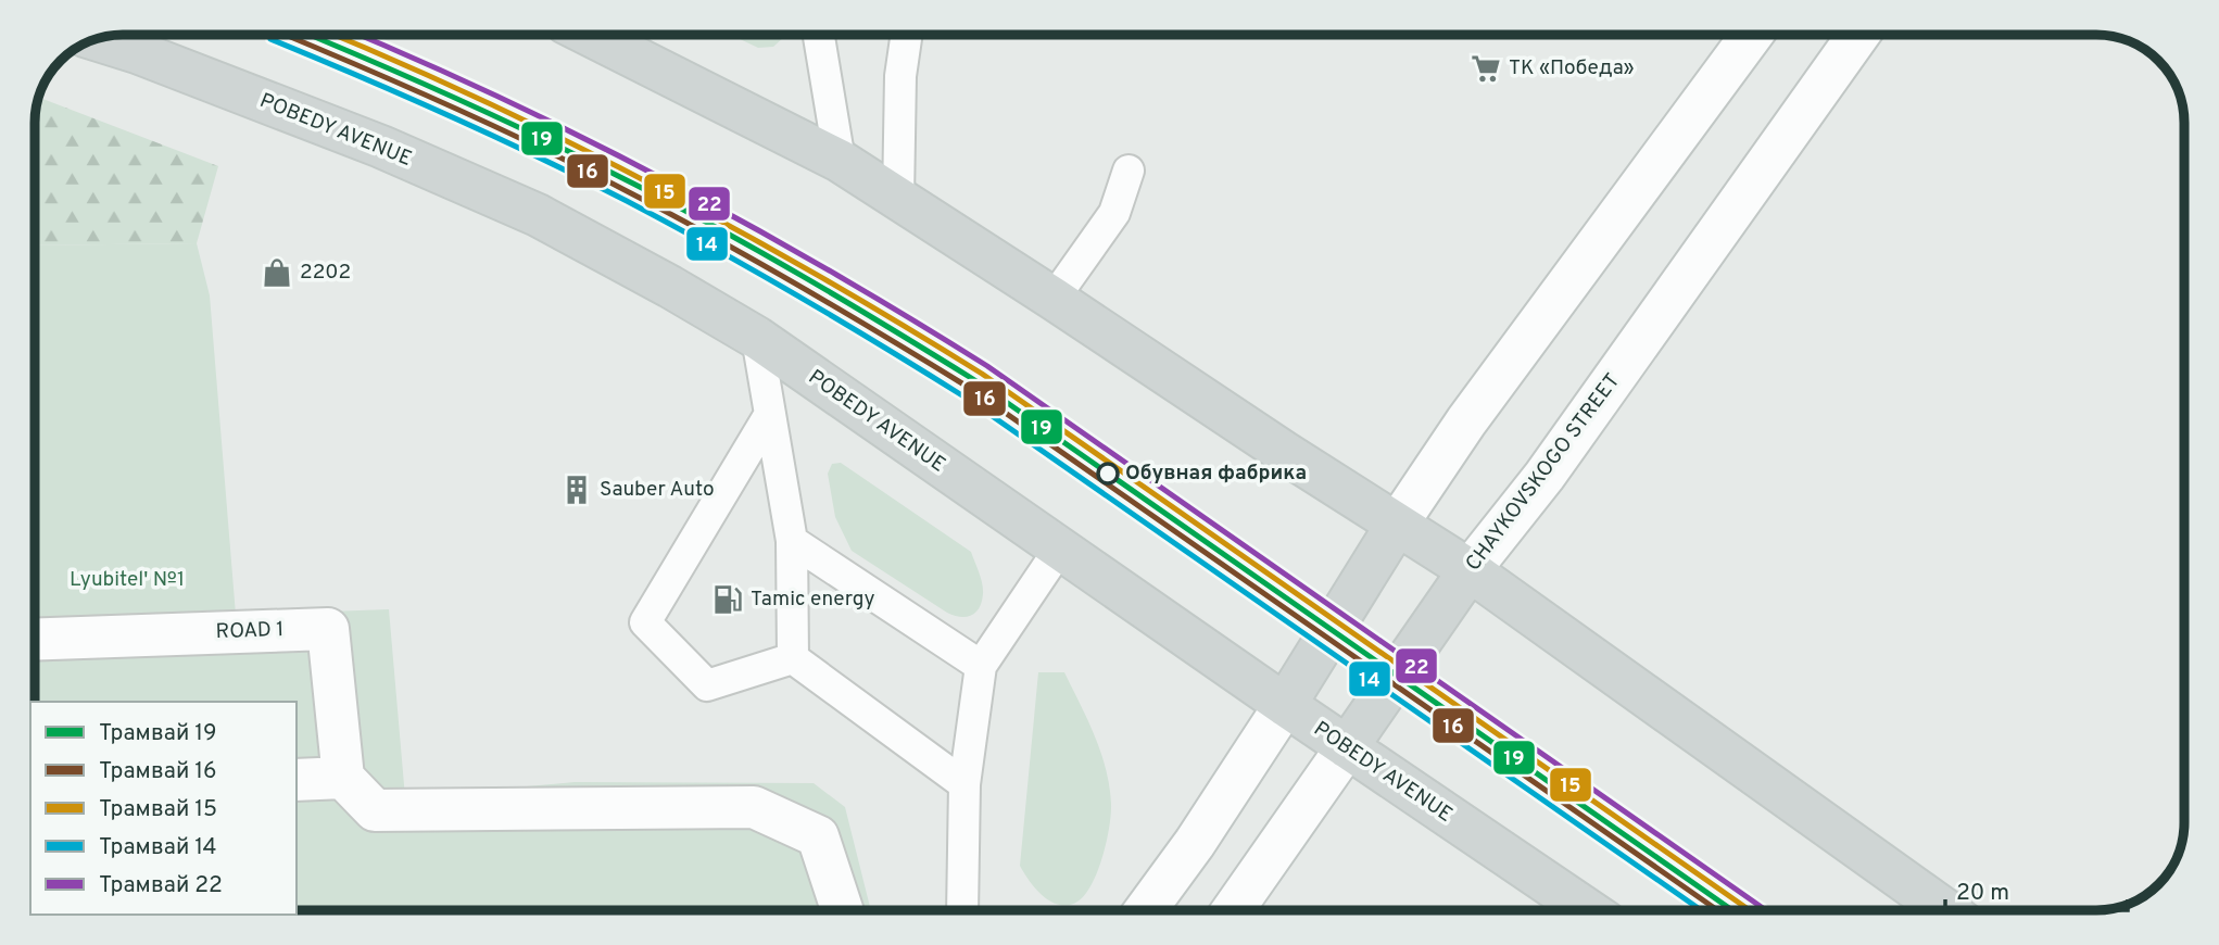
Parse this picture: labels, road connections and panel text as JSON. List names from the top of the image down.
{
  "streets": {
    "main road": ["POBEDY AVENUE", "CHAYKOVSKOGO STREET", "ROAD 1"]
  },
  "crossings": [
    ["POBEDY AVENUE", "CHAYKOVSKOGO STREET"]
  ],
  "parks": ["Lyubitel' №1"],
  "places": {
    "supermarket": ["ТК «Победа»"],
    "shop": ["2202"],
    "other": ["Обувная фабрика"],
    "building": ["Sauber Auto"],
    "fuel station": ["Tamic energy"]
  },
  "lines": [
    "tram line 19",
    "tram line 16",
    "tram line 15",
    "tram line 22",
    "tram line 14"
  ],
  "legend": [
    "Трамвай 19",
    "Трамвай 16",
    "Трамвай 15",
    "Трамвай 14",
    "Трамвай 22"
  ],
  "scale_bar": "20 m"
}
